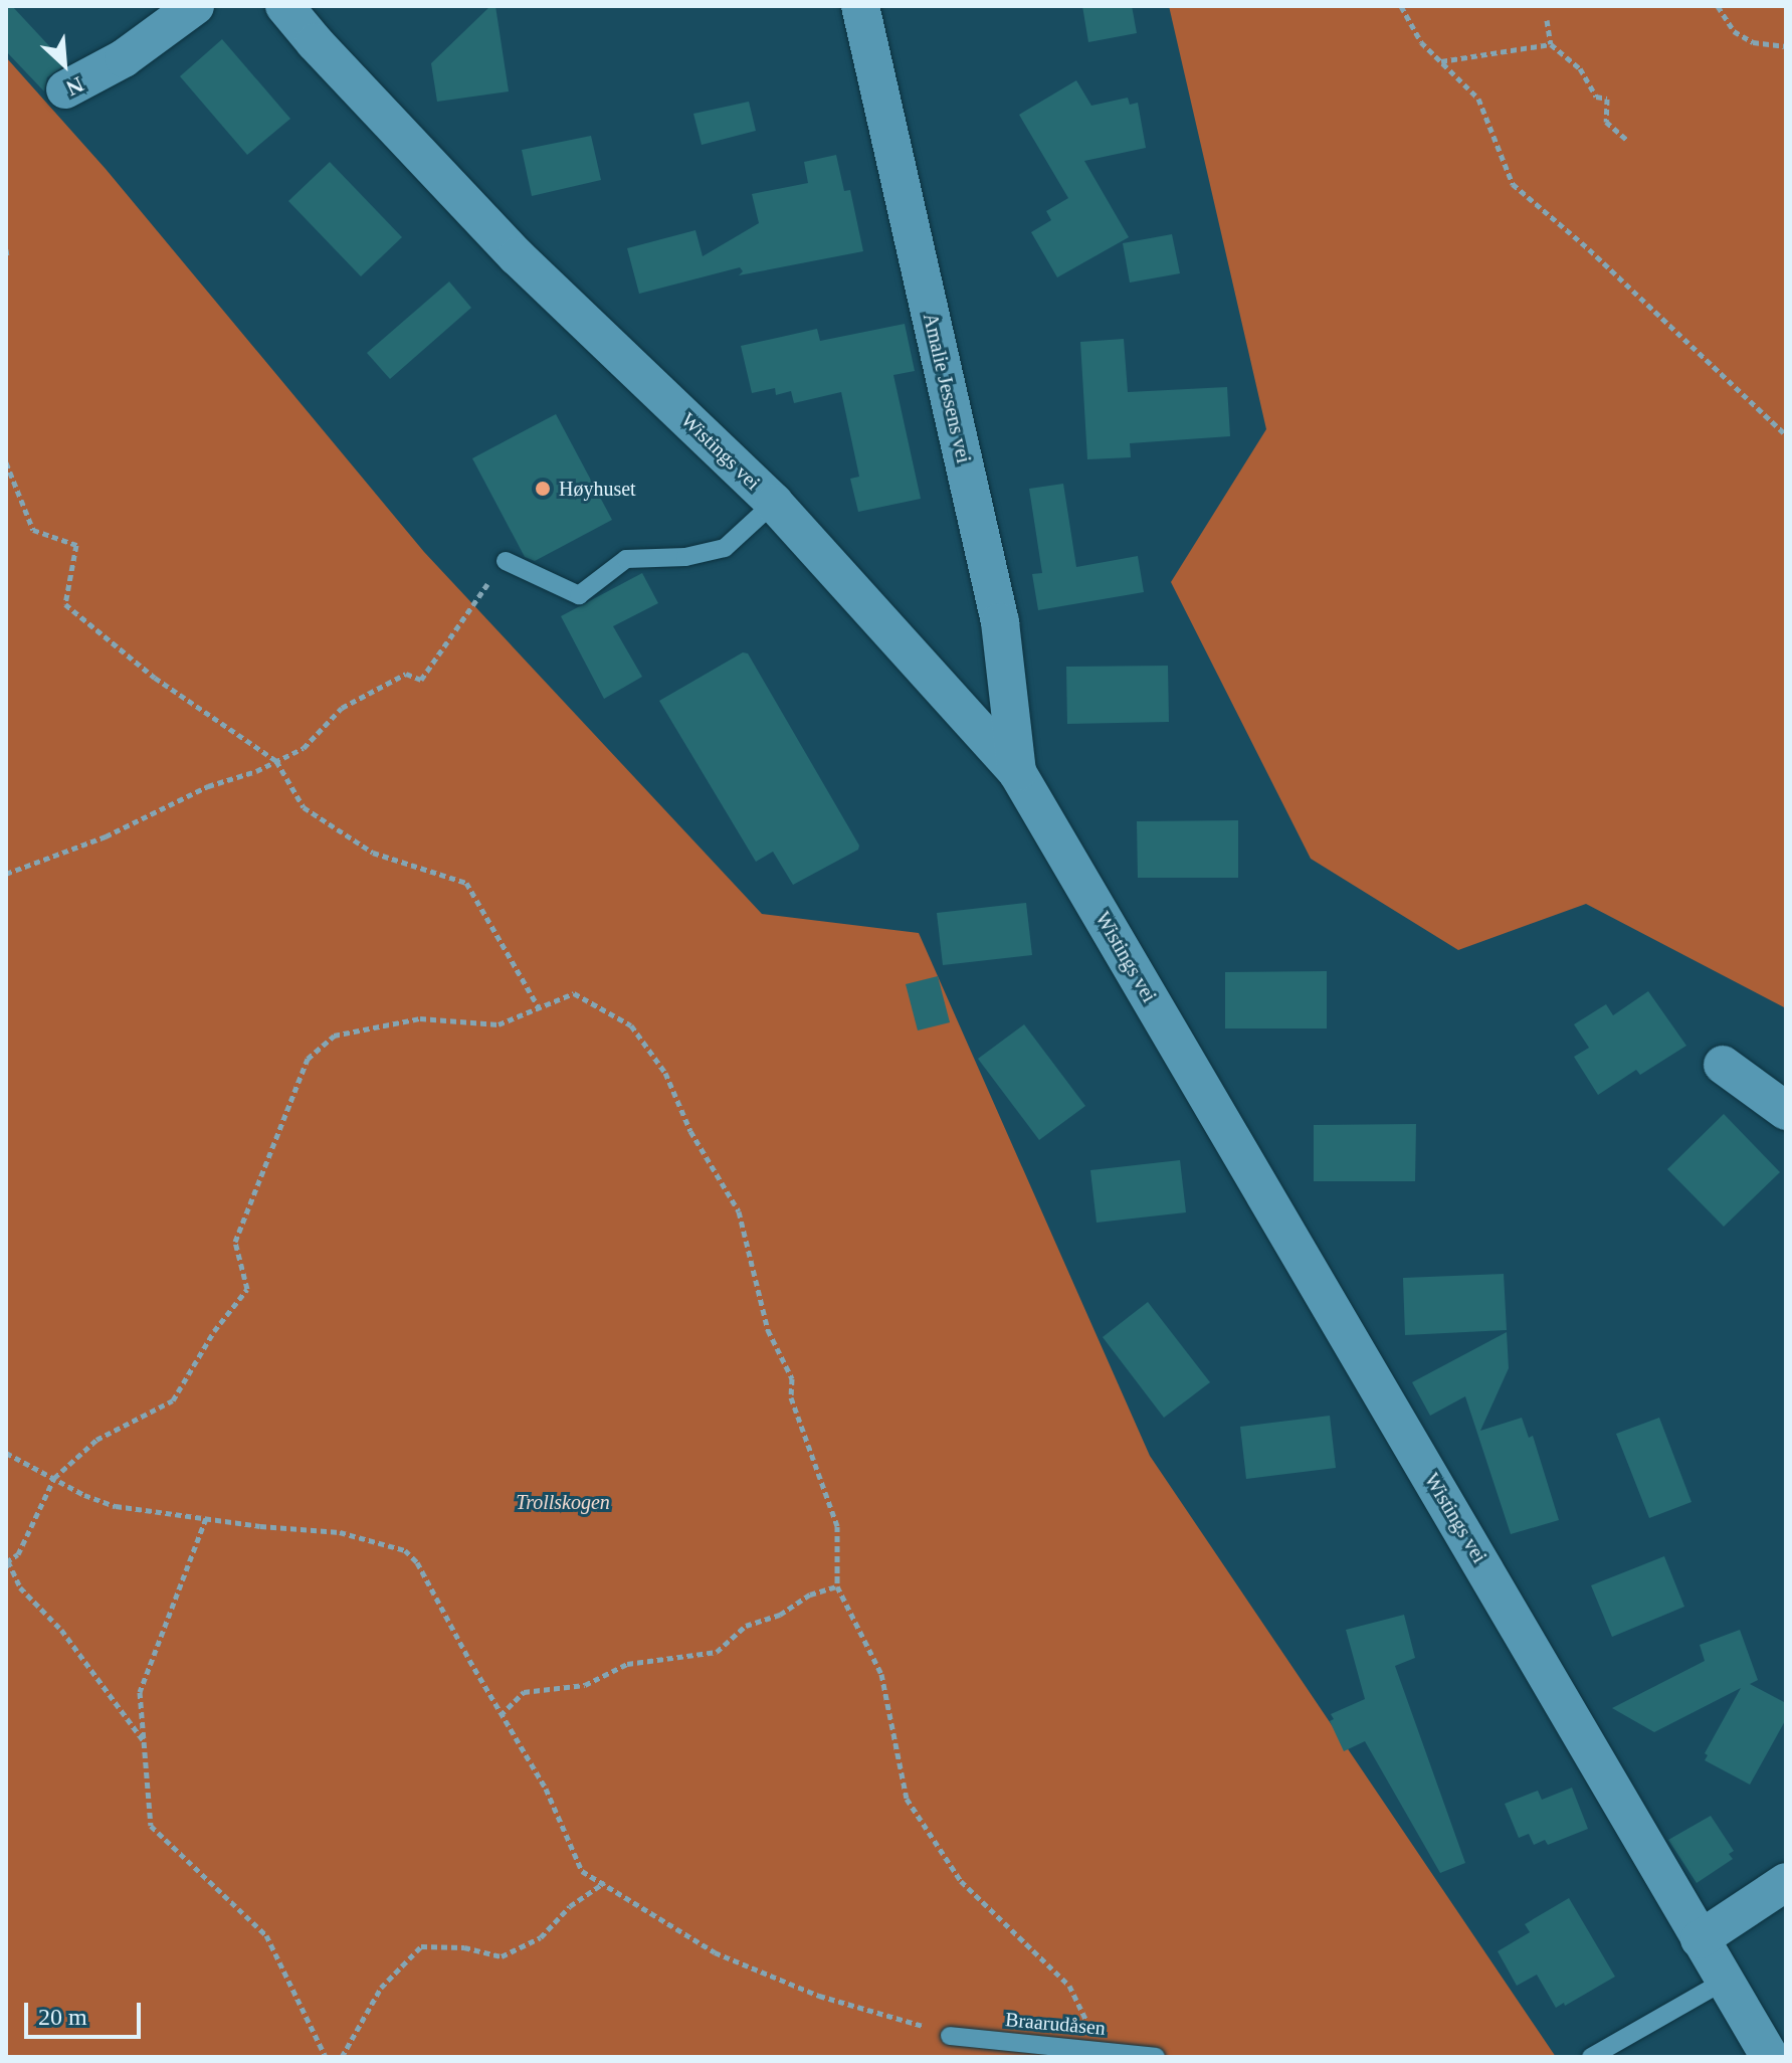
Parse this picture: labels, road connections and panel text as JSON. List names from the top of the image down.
{
  "streets": {
    "street": ["Amalie Jessens vei", "Wistings vei"],
    "lane": ["Braarudåsen"]
  },
  "crossings": [
    ["Amalie Jessens vei", "Wistings vei"]
  ],
  "parks": ["Trollskogen"],
  "places": ["Høyhuset"],
  "scale_bar": "20 m",
  "north": "bottom right"
}
